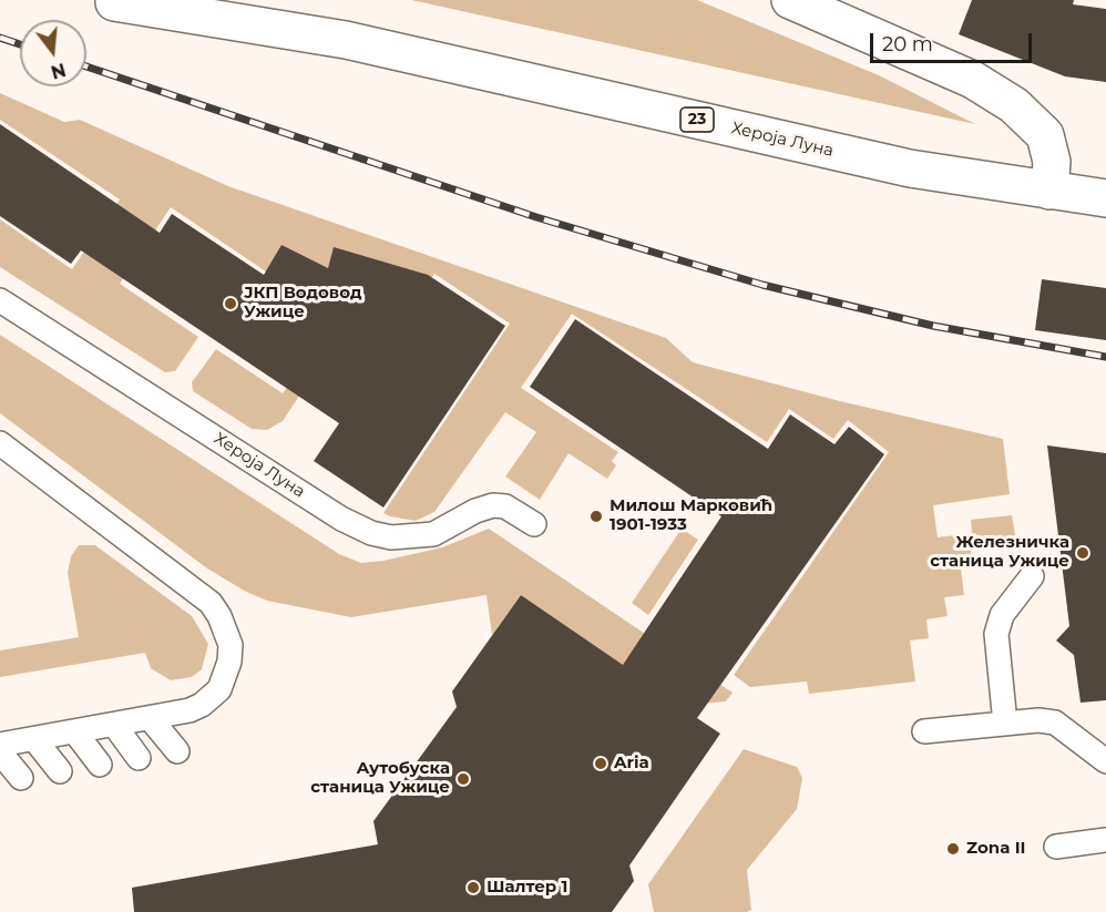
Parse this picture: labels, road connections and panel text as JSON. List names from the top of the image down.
{
  "streets": {
    "main road": ["23", "Хероја Луна"]
  },
  "places": [
    "ЈКП Водовод Ужице",
    "Милош Марковић 1901-1933",
    "Железничка станица Ужице",
    "Aria",
    "Аутобуска станица Ужице",
    "Zona II",
    "Шалтер 1"
  ],
  "scale_bar": "20 m",
  "north": "bottom"
}
